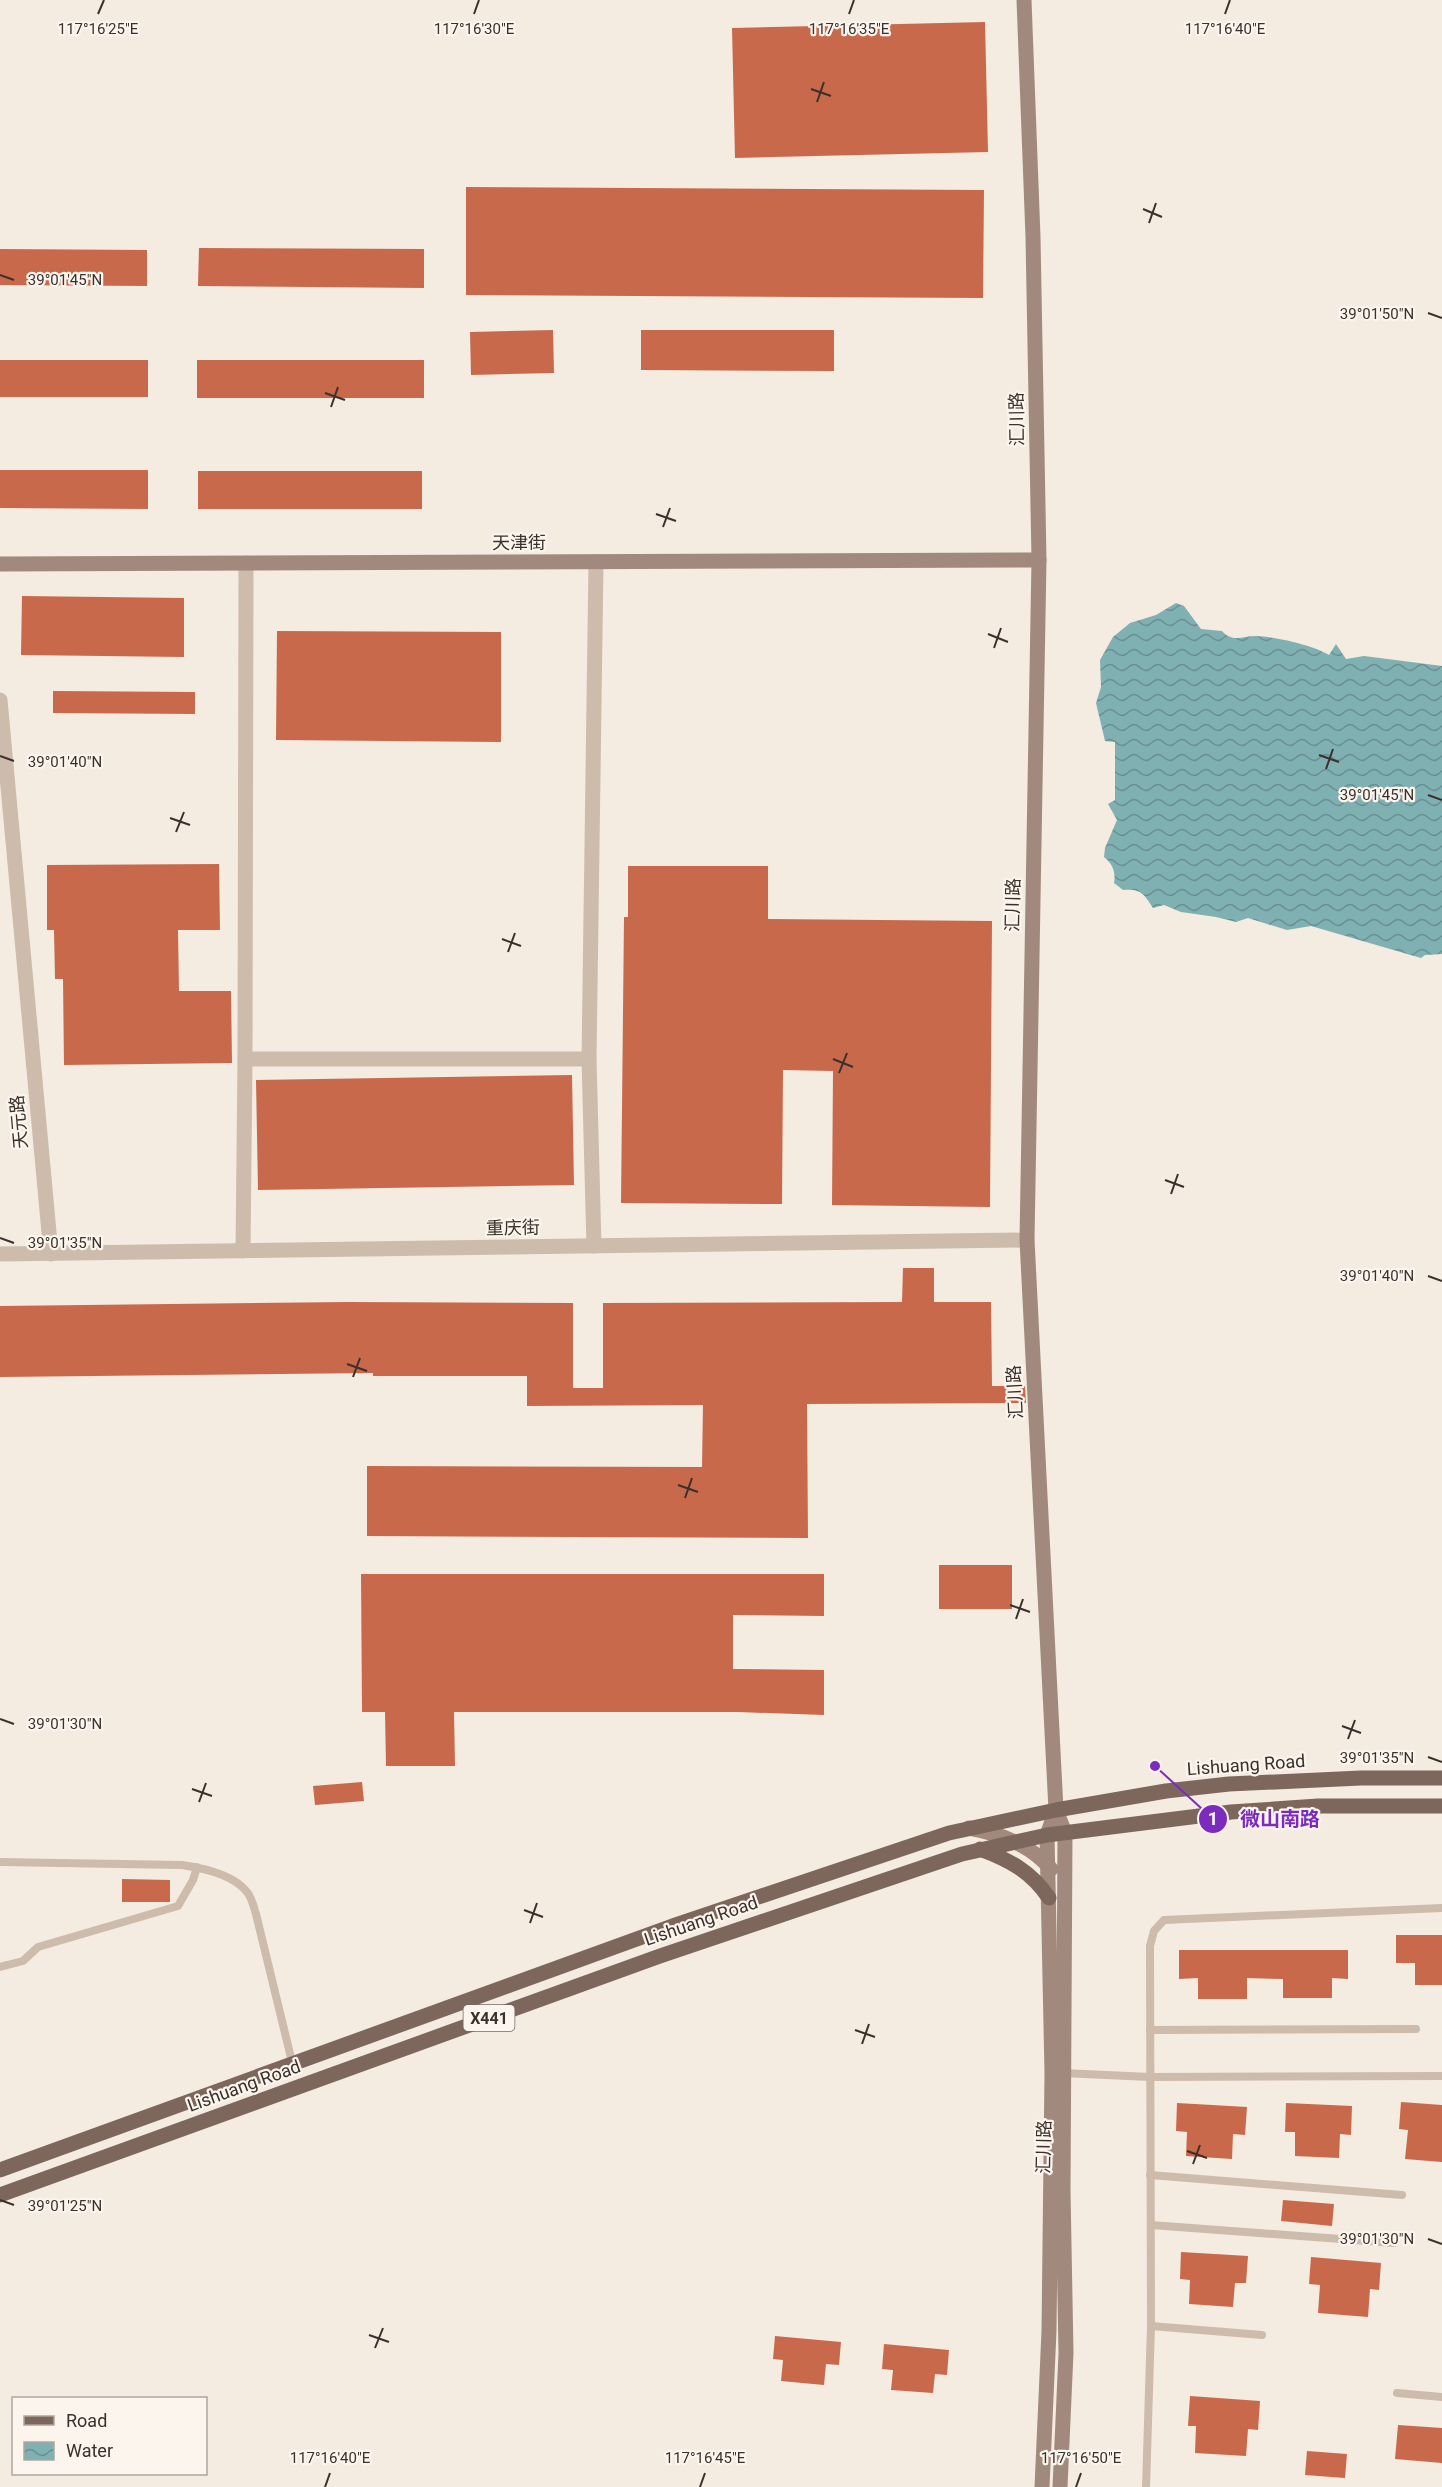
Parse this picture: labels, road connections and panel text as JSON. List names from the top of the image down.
{
  "streets": {
    "main road": ["Lishuang Road", "X441"],
    "street": [
      "汇川路",
      "天津街",
      "天元路",
      "重庆街"
    ]
  },
  "crossings": [
    ["汇川路", "天津街"],
    ["汇川路", "重庆街"],
    ["汇川路", "Lishuang Road"],
    ["天元路", "重庆街"]
  ],
  "places": ["微山南路"],
  "legend": ["Road", "Water"],
  "coordinates": [
    "117°16'25\"E",
    "117°16'30\"E",
    "117°16'35\"E",
    "117°16'40\"E",
    "39°01'45\"N",
    "39°01'50\"N",
    "39°01'40\"N",
    "39°01'35\"N",
    "39°01'30\"N",
    "39°01'25\"N",
    "117°16'45\"E",
    "117°16'50\"E"
  ]
}
